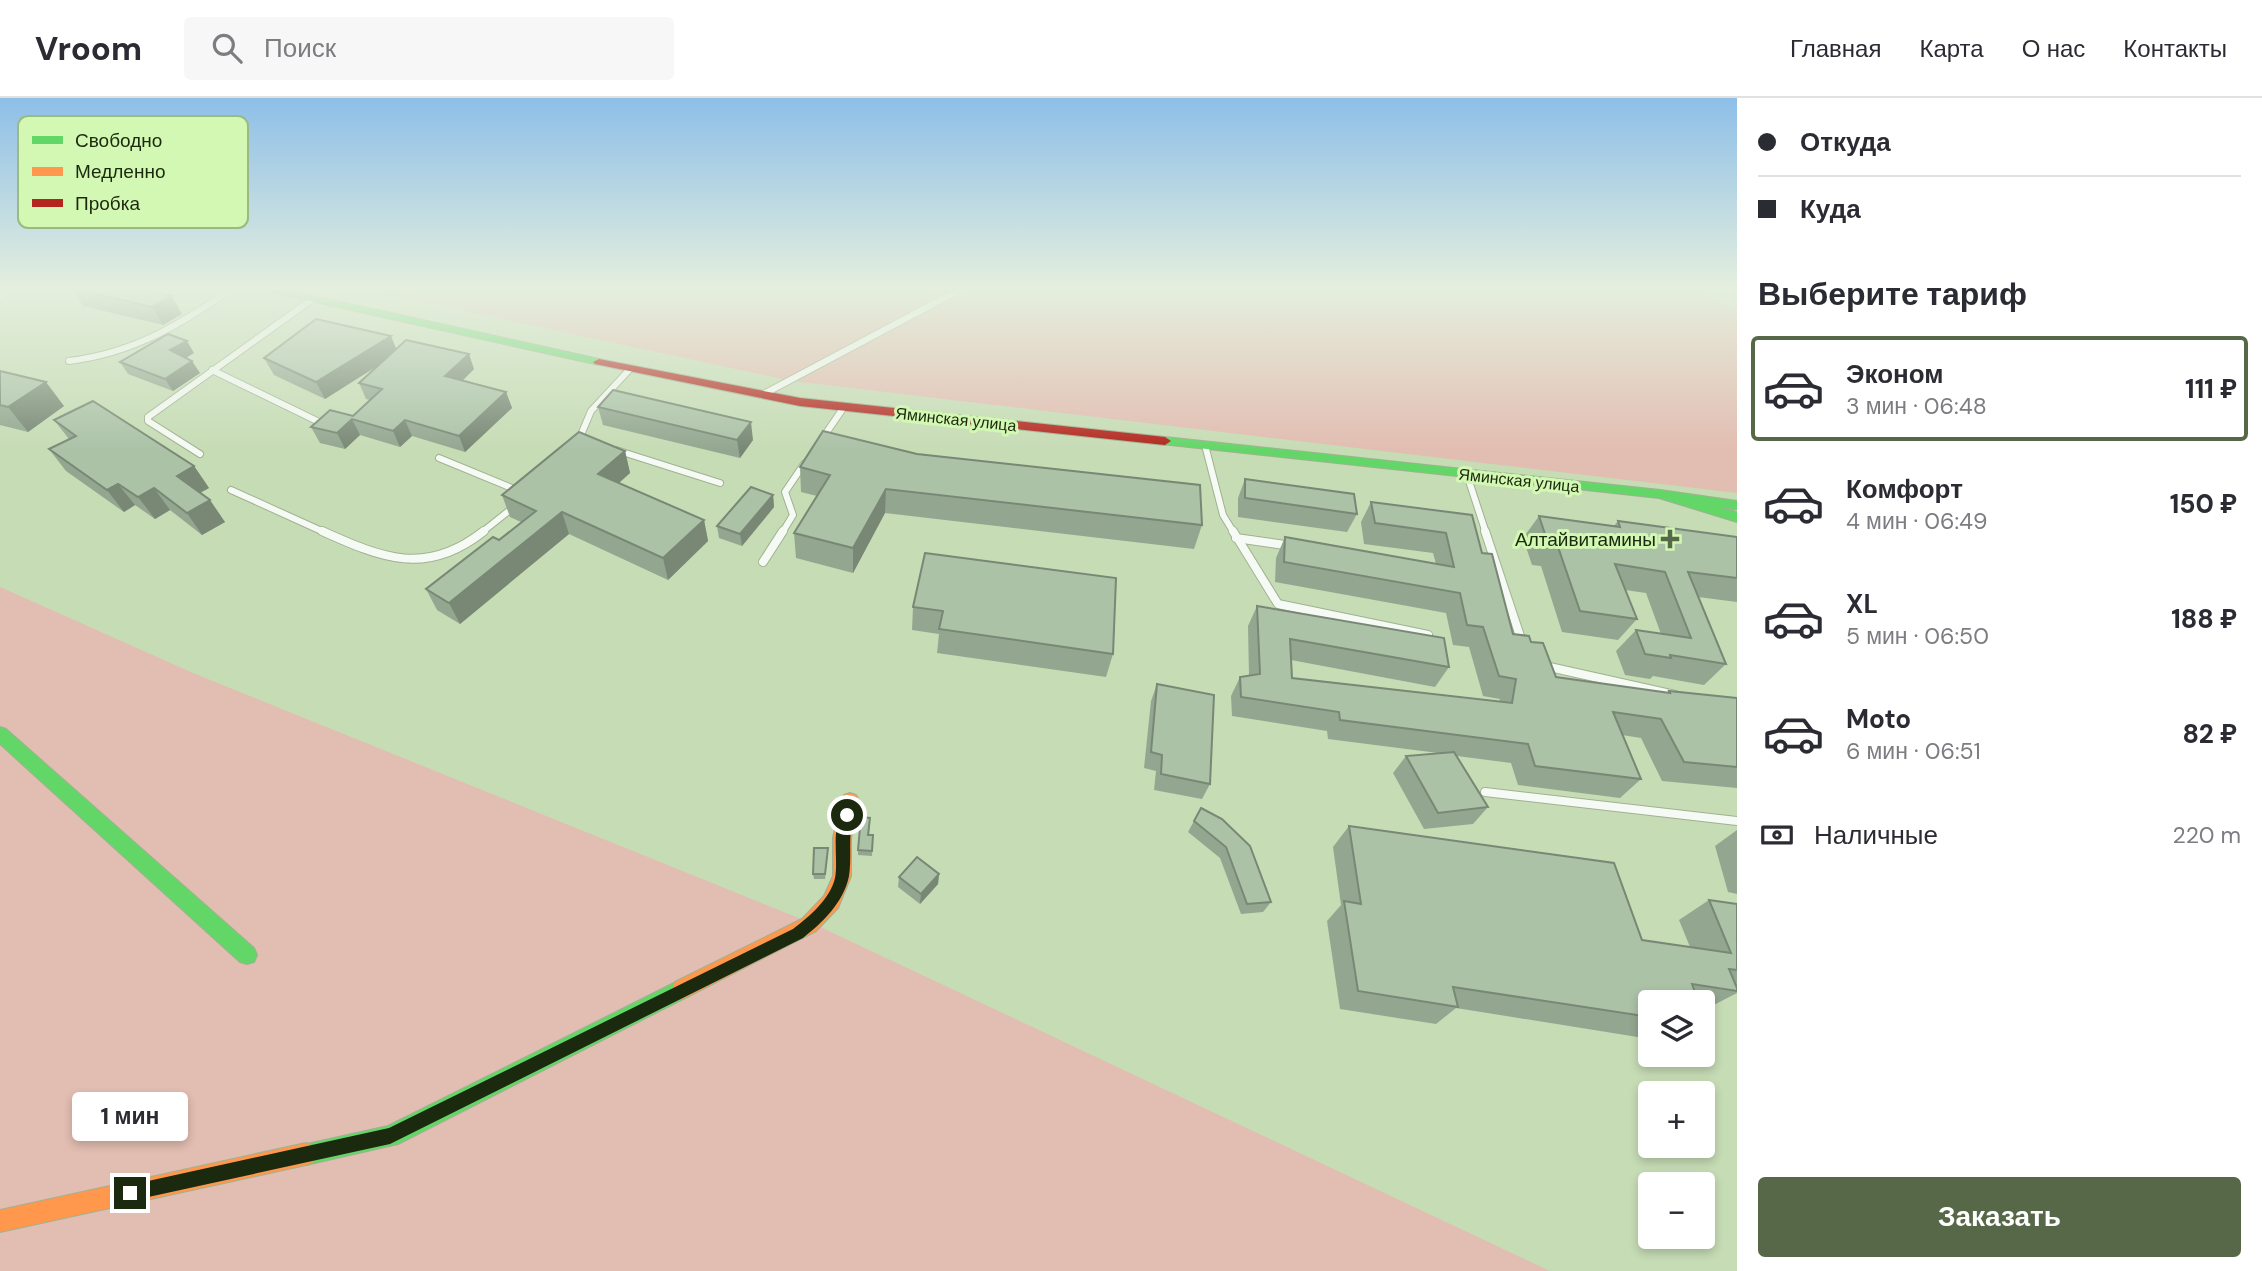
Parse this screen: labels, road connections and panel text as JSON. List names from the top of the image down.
{
  "streets": {
    "main road": ["Яминская улица"]
  },
  "places": {
    "health": ["Алтайвитамины"]
  },
  "legend": ["Свободно", "Медленно", "Пробка"],
  "page": {
    "header": "Vroom",
    "search": "Поиск",
    "nav": [
      "Главная",
      "Карта",
      "О нас",
      "Контакты"
    ],
    "banner": ["Откуда", "Куда"],
    "heading": "Выберите тариф",
    "list": [
      {
        "name": "Эконом",
        "note": "3 мин · 06:48",
        "value": "111 ₽"
      },
      {
        "name": "Комфорт",
        "note": "4 мин · 06:49",
        "value": "150 ₽"
      },
      {
        "name": "XL",
        "note": "5 мин · 06:50",
        "value": "188 ₽"
      },
      {
        "name": "Moto",
        "note": "6 мин · 06:51",
        "value": "82 ₽"
      }
    ],
    "pay": ["Наличные", "220 m"],
    "map_buttons": ["+", "−"],
    "bubble": "1 мин",
    "buttons": "Заказать"
  }
}
